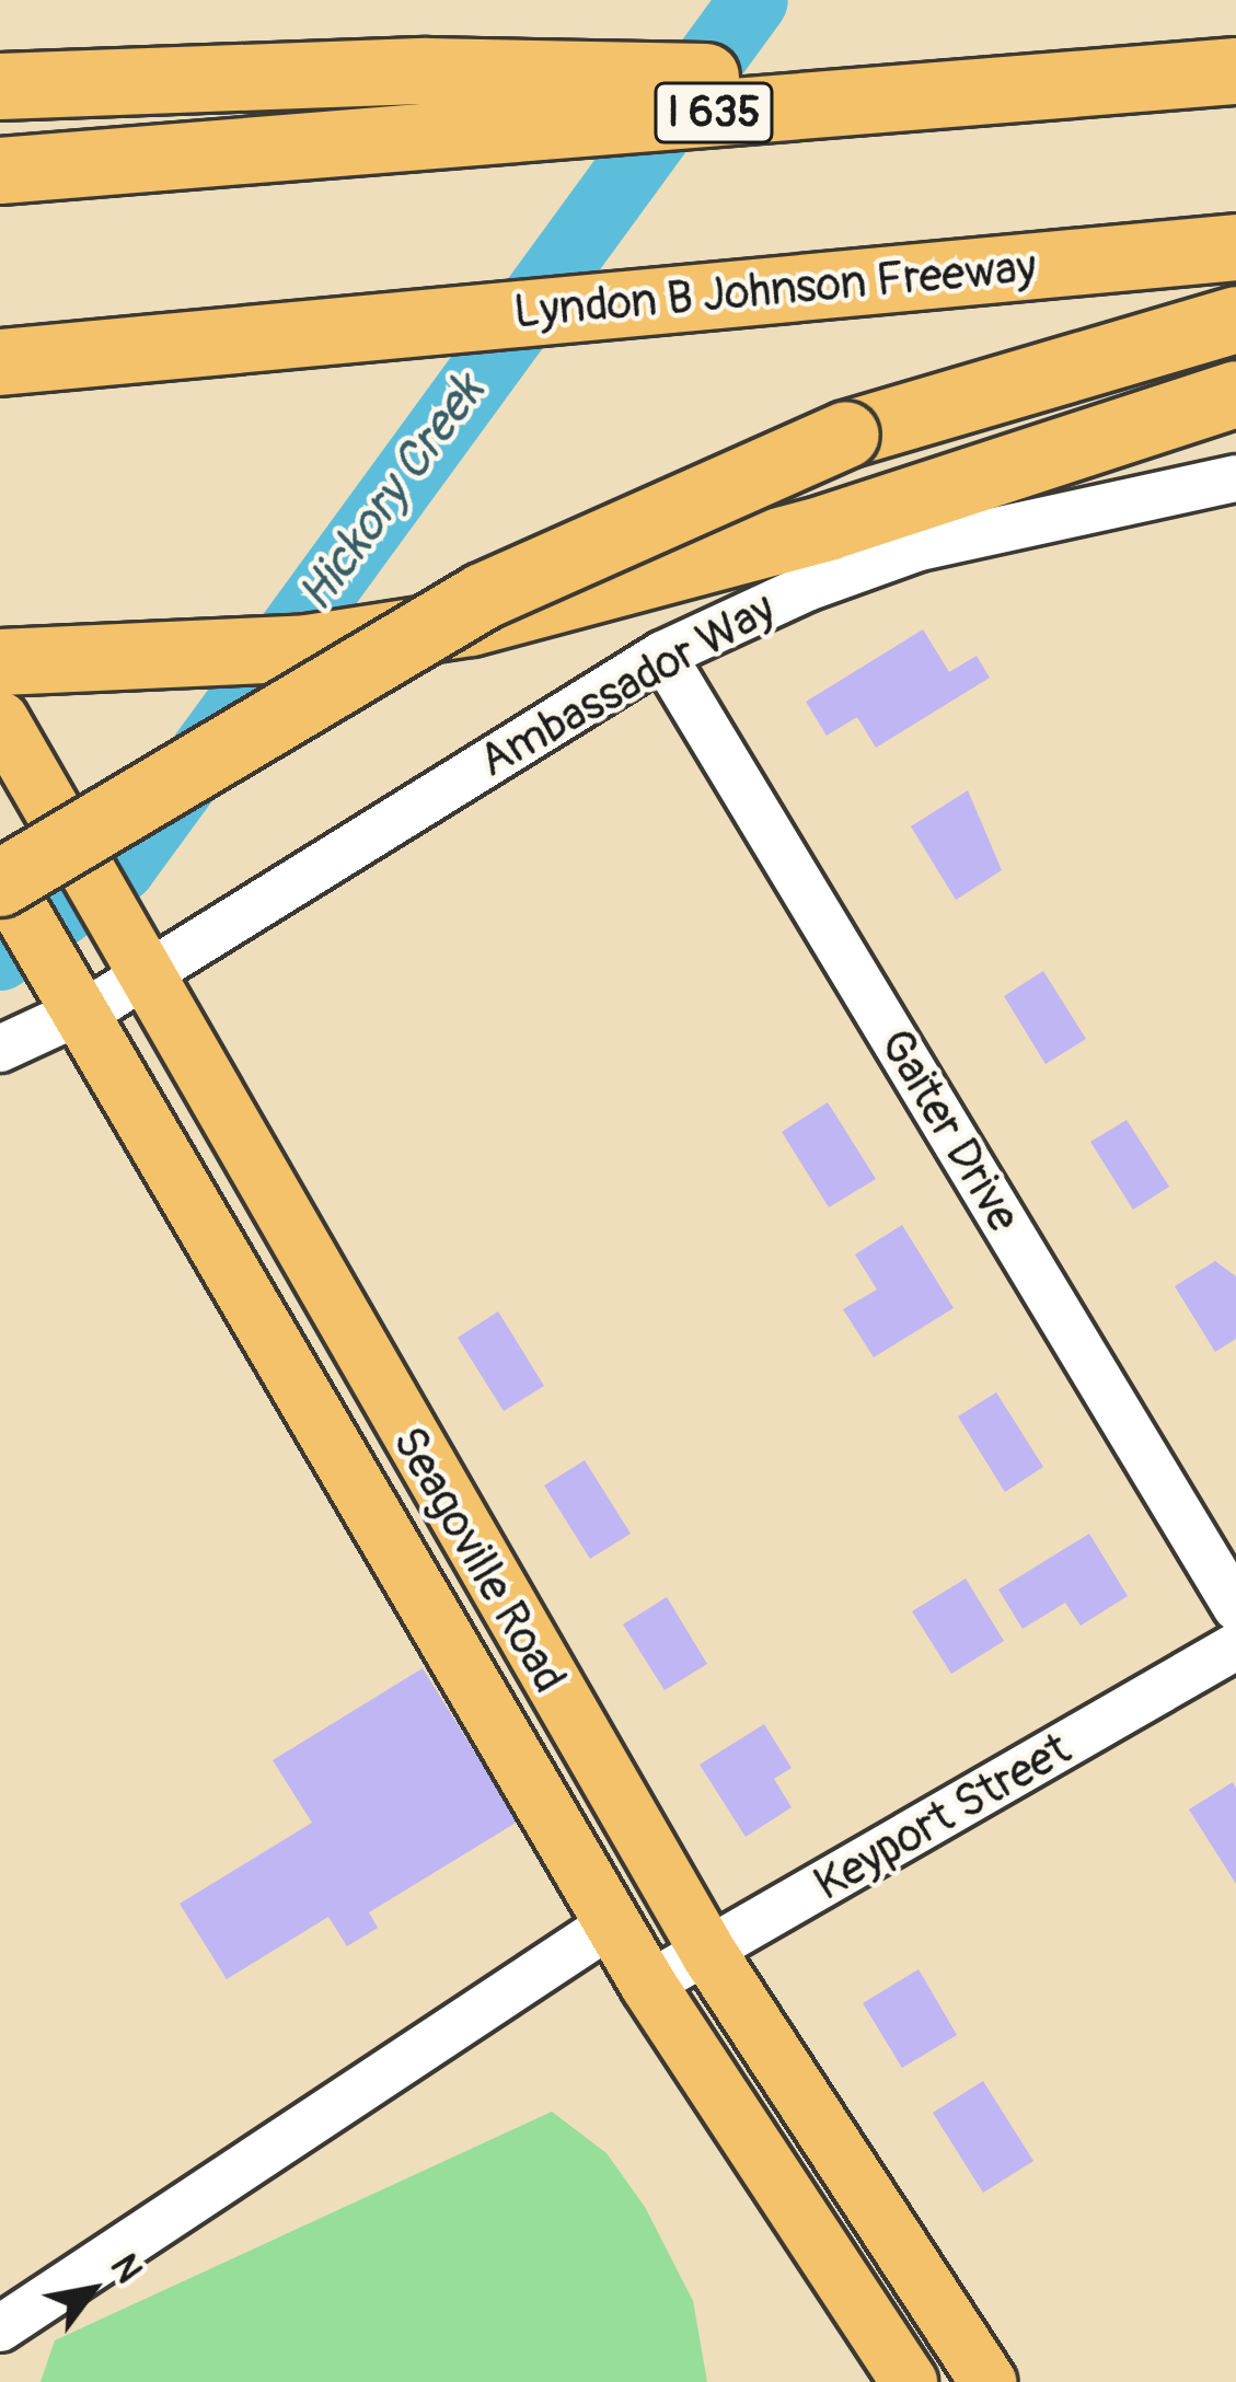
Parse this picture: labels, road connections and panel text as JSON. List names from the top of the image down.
{
  "streets": {
    "highway": ["I 635", "Lyndon B Johnson Freeway"],
    "main road": ["Seagoville Road"],
    "street": ["Ambassador Way", "Gaiter Drive", "Keyport Street"]
  },
  "crossings": [
    ["Ambassador Way", "Gaiter Drive"],
    ["Ambassador Way", "Seagoville Road"],
    ["Seagoville Road", "Keyport Street"]
  ],
  "water": ["Hickory Creek"],
  "north": "top right"
}
